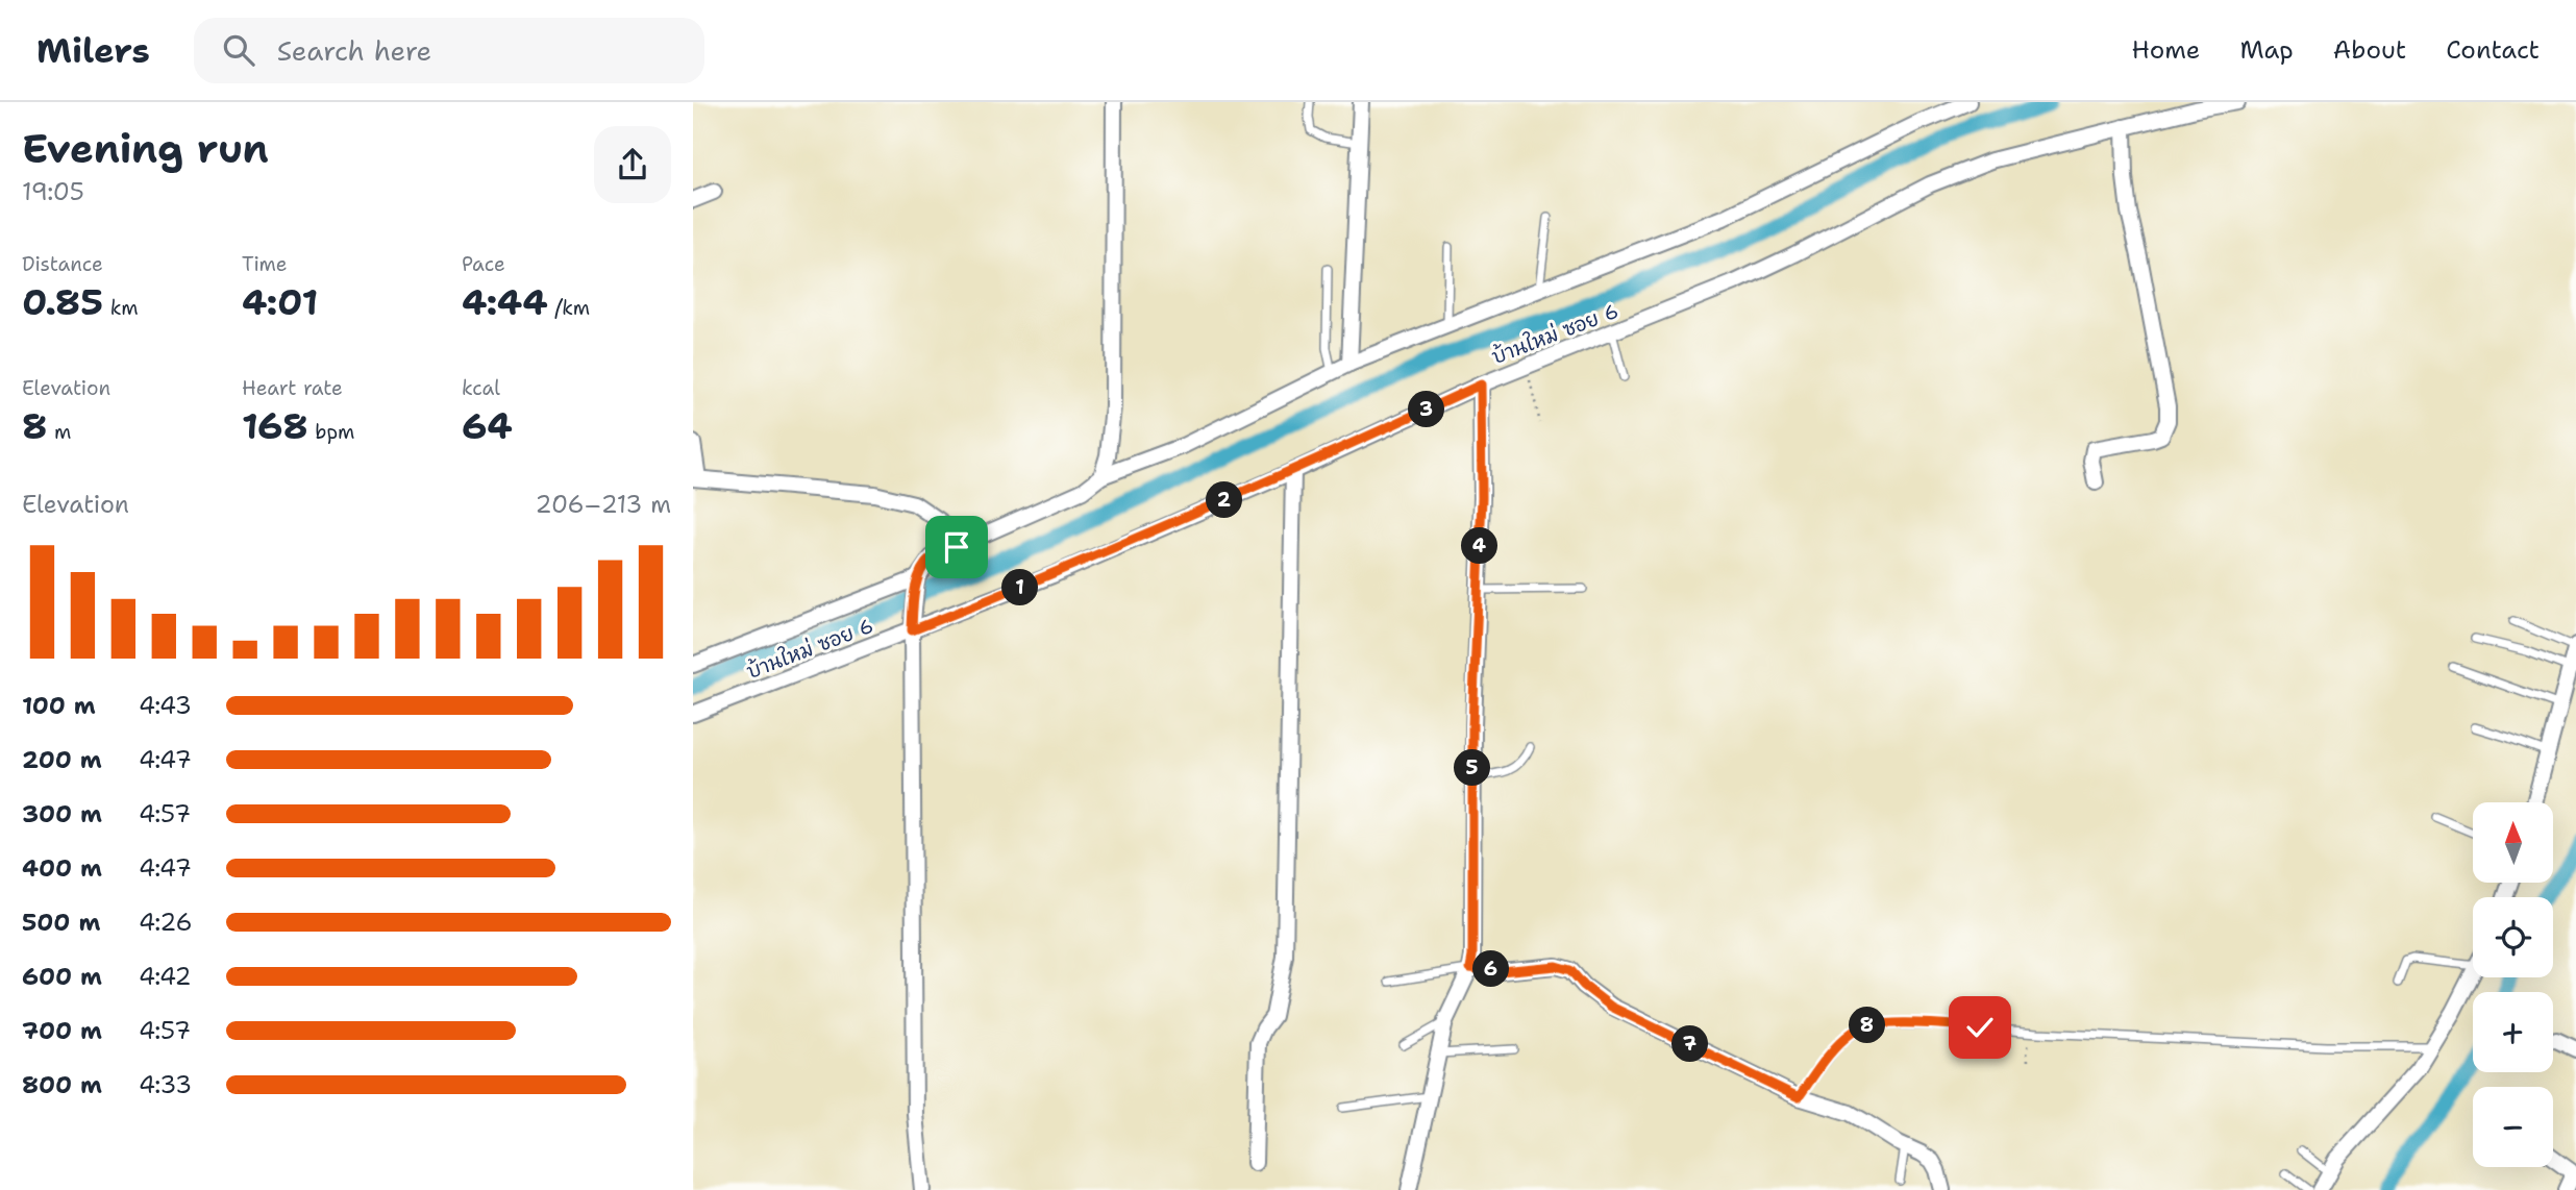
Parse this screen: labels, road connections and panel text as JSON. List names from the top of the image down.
{
  "streets": {
    "street": ["บ้านใหม่ ซอย 6"]
  },
  "north": "top",
  "page": {
    "header": "Milers",
    "search": "Search here",
    "nav": [
      "Home",
      "Map",
      "About",
      "Contact"
    ],
    "heading": ["Evening run", "19:05"],
    "stats": [
      ["Distance", "0.85 km"],
      ["Time", "4:01"],
      ["Pace", "4:44 /km"],
      ["Elevation", "8 m"],
      ["Heart rate", "168 bpm"],
      ["kcal", "64"]
    ],
    "pins": [
      "3",
      "2",
      "4",
      "1",
      "5",
      "6",
      "8",
      "7"
    ],
    "chart": ["Elevation", "206–213 m"],
    "list": [
      {
        "name": "100 m",
        "note": "4:43"
      },
      {
        "name": "200 m",
        "note": "4:47"
      },
      {
        "name": "300 m",
        "note": "4:57"
      },
      {
        "name": "400 m",
        "note": "4:47"
      },
      {
        "name": "500 m",
        "note": "4:26"
      },
      {
        "name": "600 m",
        "note": "4:42"
      },
      {
        "name": "700 m",
        "note": "4:57"
      },
      {
        "name": "800 m",
        "note": "4:33"
      }
    ],
    "map_buttons": ["+", "−"]
  }
}
